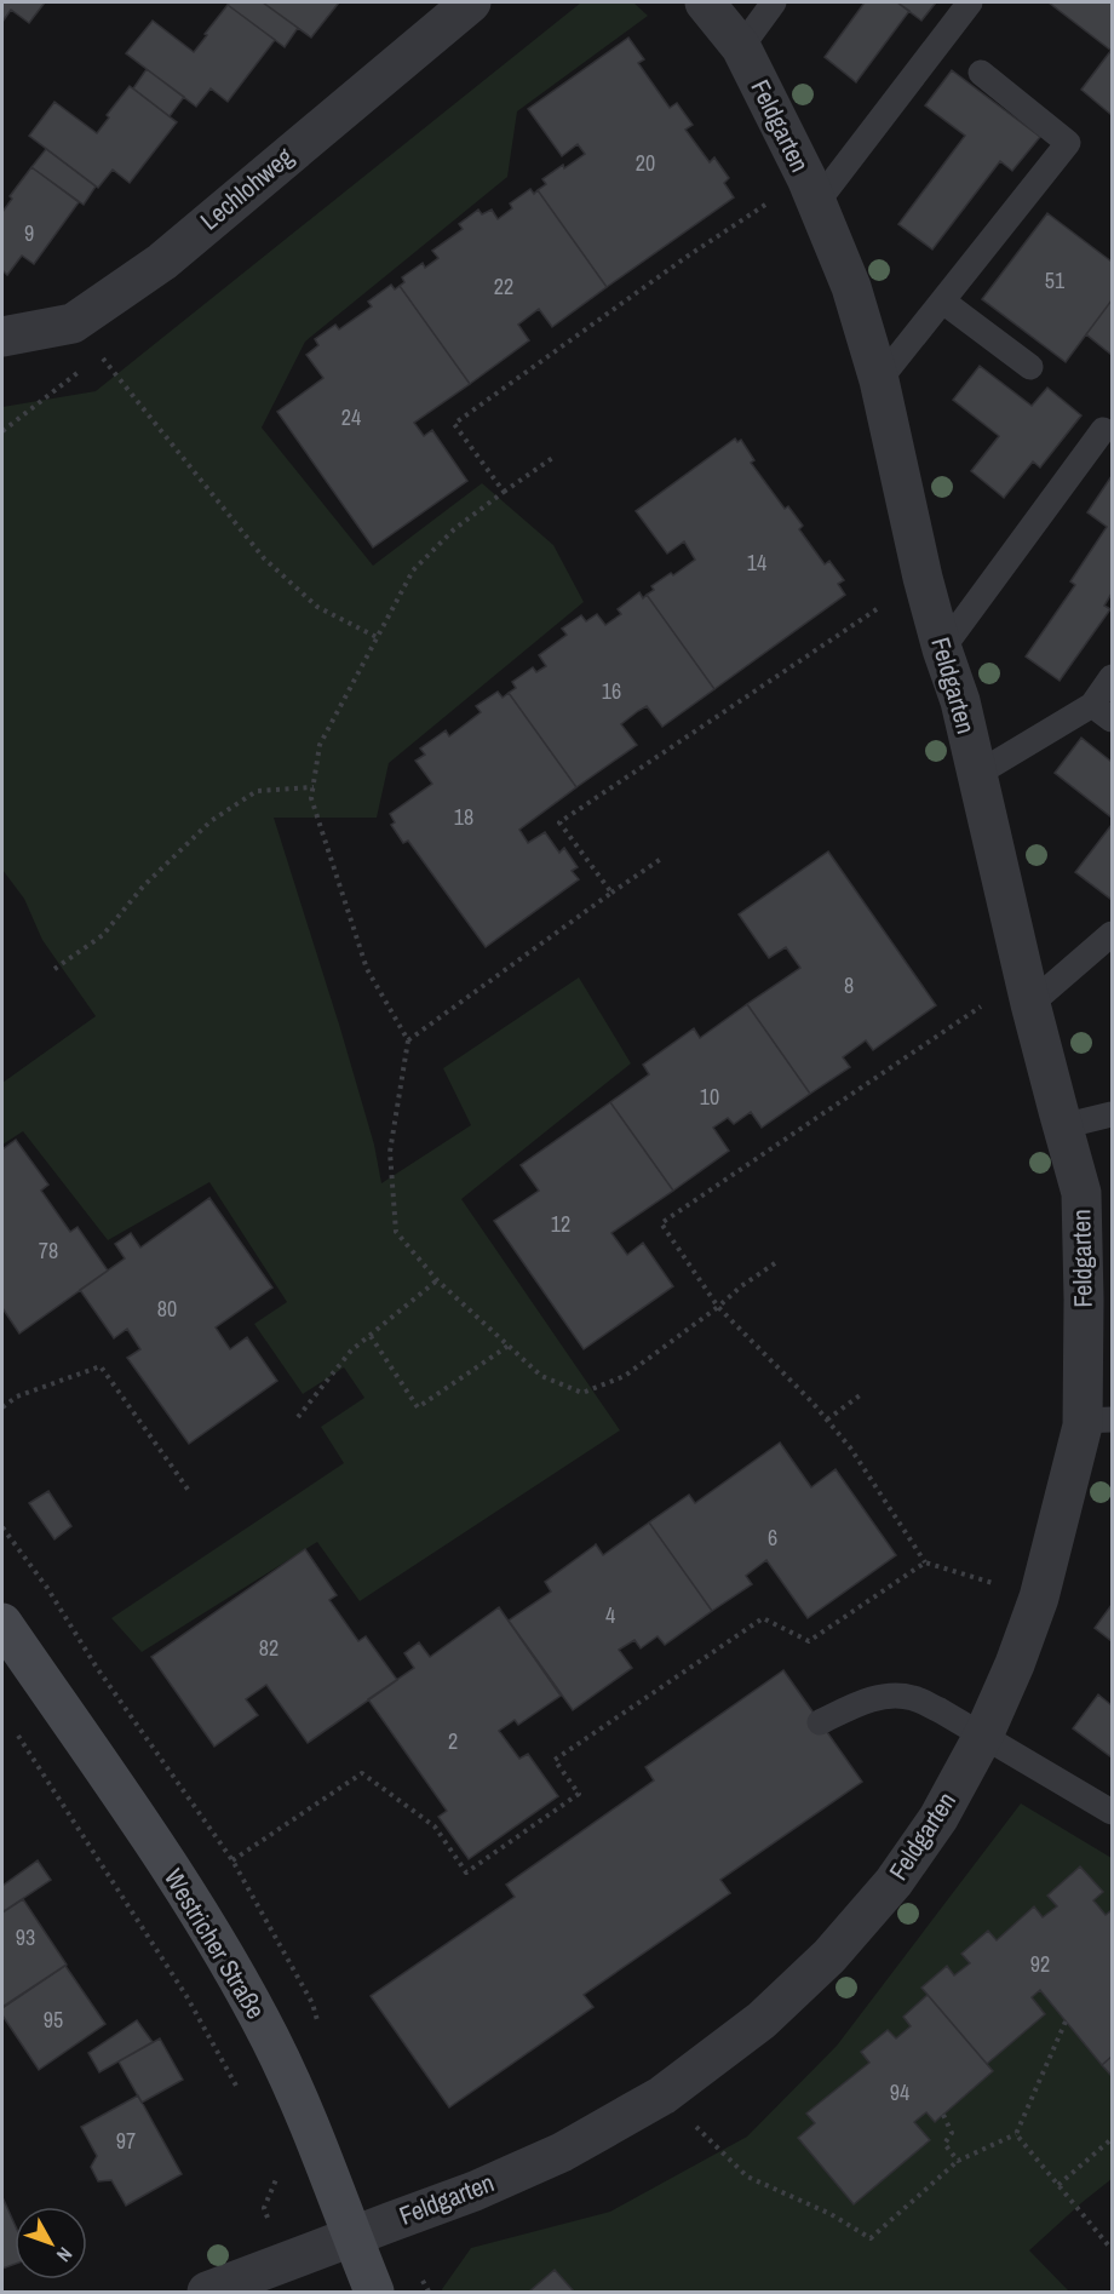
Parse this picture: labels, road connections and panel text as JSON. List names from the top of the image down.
{
  "streets": {
    "street": ["Feldgarten", "Lechlohweg", "Westricher Straße"]
  },
  "crossings": [
    ["Feldgarten", "Westricher Straße"]
  ],
  "house_numbers": [
    "20",
    "9",
    "51",
    "22",
    "24",
    "14",
    "16",
    "18",
    "8",
    "10",
    "12",
    "78",
    "80",
    "6",
    "4",
    "82",
    "2",
    "93",
    "92",
    "95",
    "94",
    "97"
  ],
  "north": "bottom right"
}
